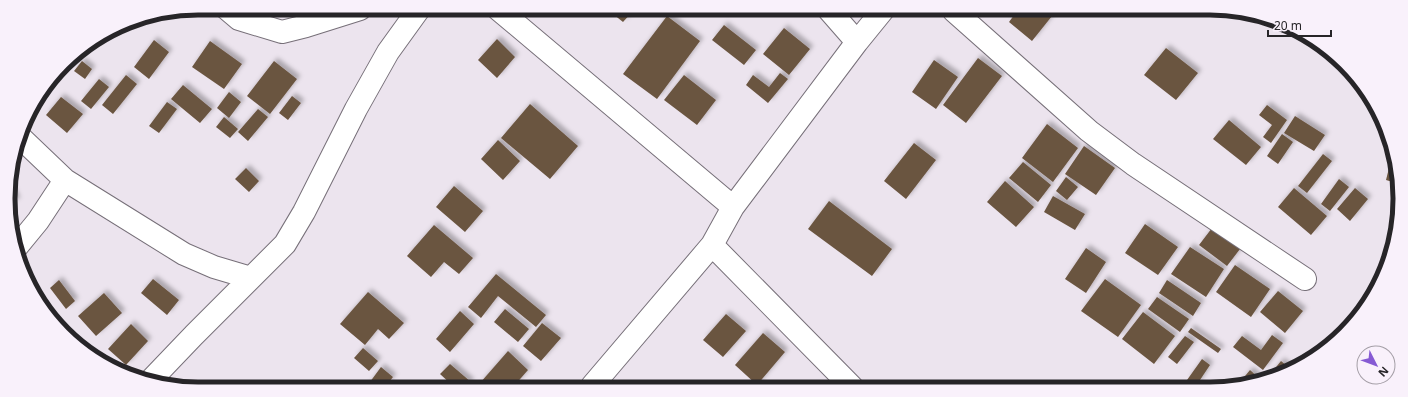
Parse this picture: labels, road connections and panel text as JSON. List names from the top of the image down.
{
  "scale_bar": "20 m",
  "north": "bottom right"
}
